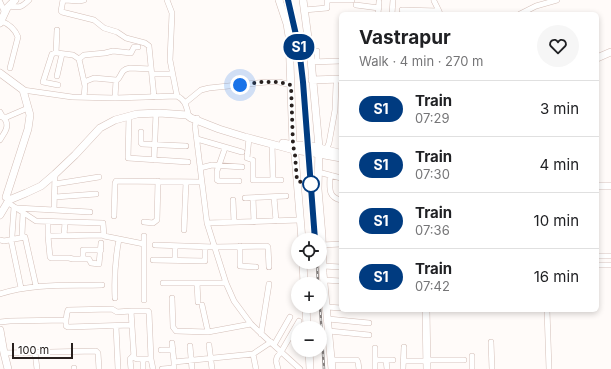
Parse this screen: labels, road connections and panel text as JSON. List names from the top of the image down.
{
  "scale_bar": "100 m",
  "page": {
    "on_map": "S1",
    "heading": ["Vastrapur", "Walk · 4 min · 270 m"],
    "list": [
      {
        "mark": "S1",
        "name": "Train",
        "note": "07:29",
        "value": "3 min"
      },
      {
        "mark": "S1",
        "name": "Train",
        "note": "07:30",
        "value": "4 min"
      },
      {
        "mark": "S1",
        "name": "Train",
        "note": "07:36",
        "value": "10 min"
      },
      {
        "mark": "S1",
        "name": "Train",
        "note": "07:42",
        "value": "16 min"
      }
    ],
    "map_buttons": ["+", "−"],
    "scale": "100 m"
  }
}
